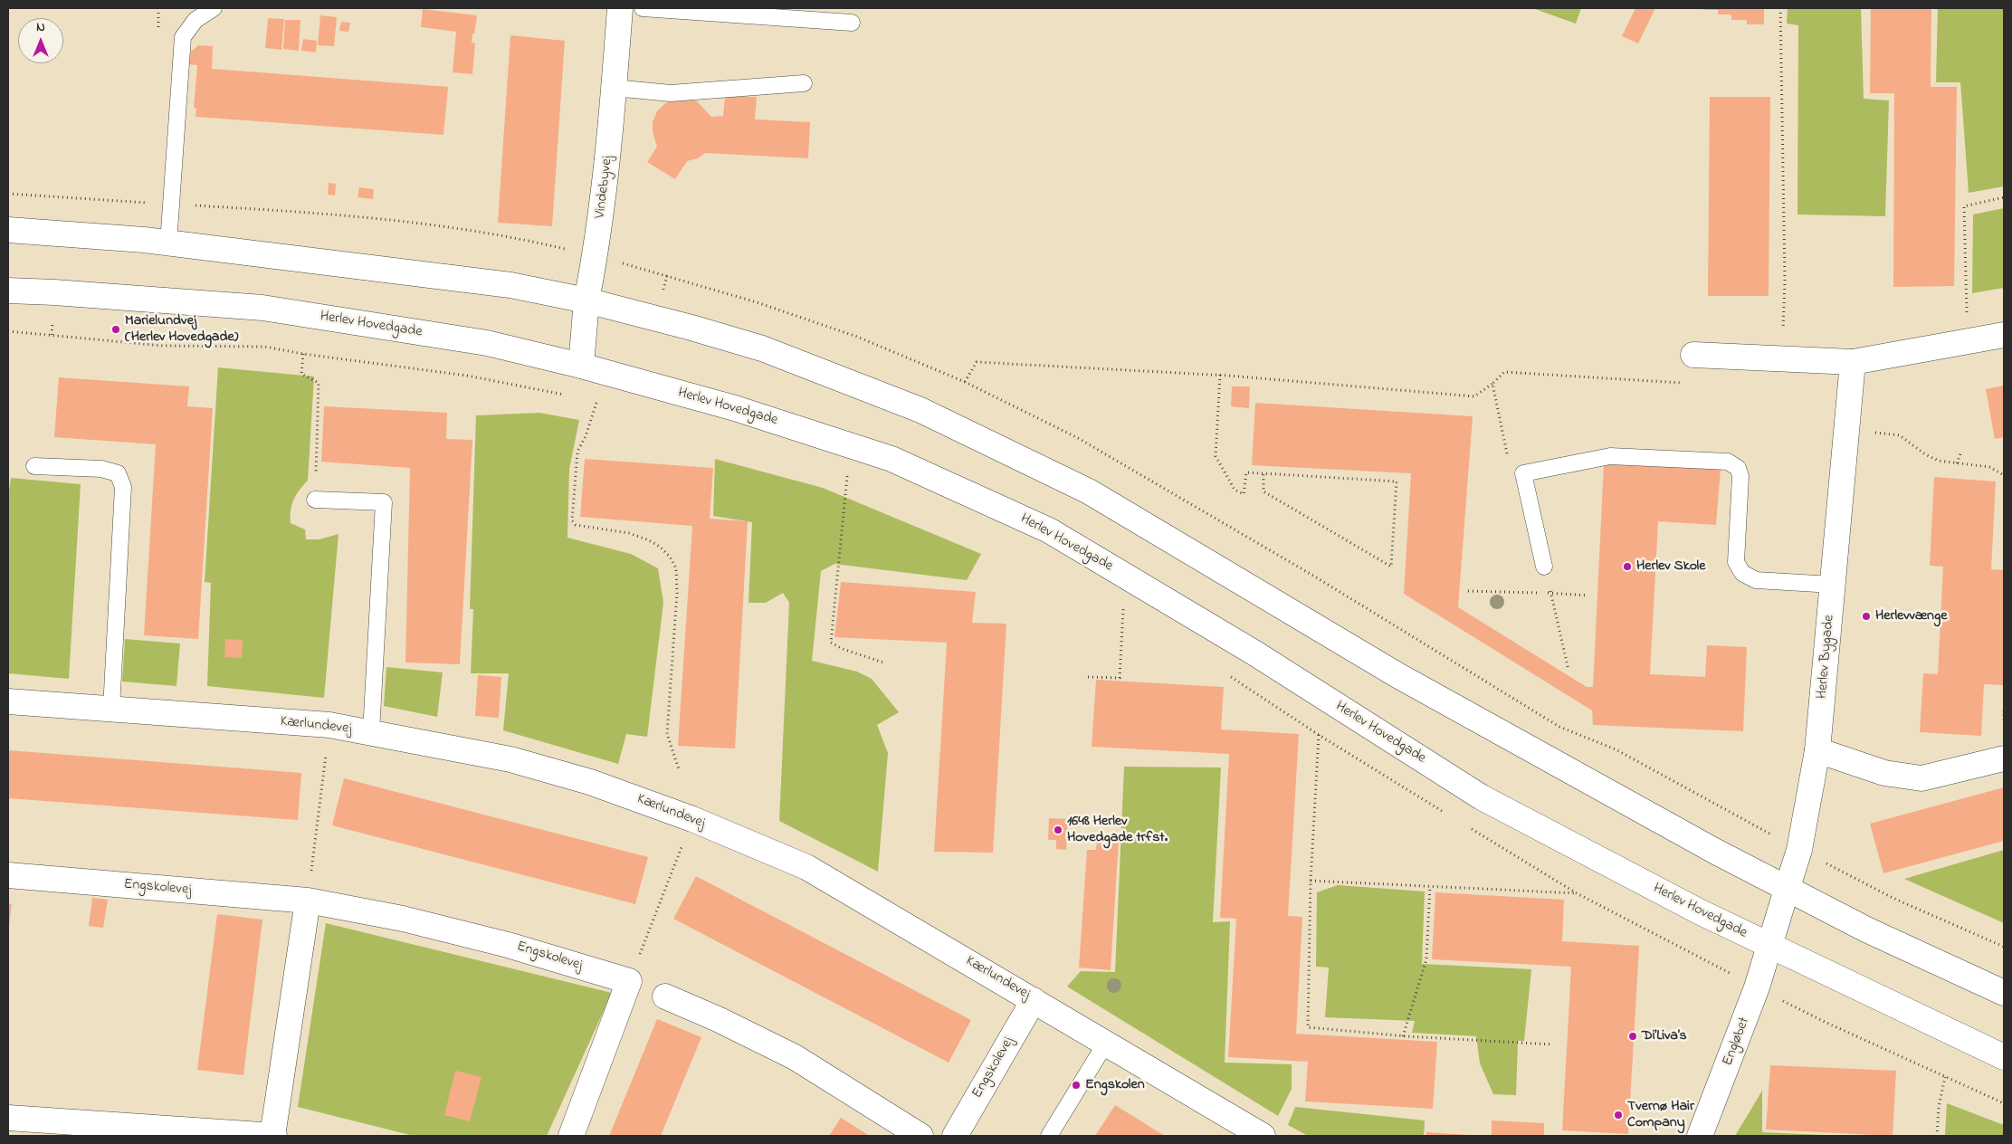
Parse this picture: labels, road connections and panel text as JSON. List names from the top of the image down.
{
  "streets": {
    "street": [
      "Vindebyvej",
      "Herlev Hovedgade",
      "Herlev Bygade",
      "Kærlundevej",
      "Engskolevej",
      "Engløbet"
    ]
  },
  "crossings": [
    ["Vindebyvej", "Herlev Hovedgade"],
    ["Herlev Hovedgade", "Herlev Bygade"],
    ["Herlev Hovedgade", "Engløbet"],
    ["Herlev Bygade", "Engløbet"],
    ["Kærlundevej", "Engskolevej"]
  ],
  "places": [
    "Marielundvej (Herlev Hovedgade)",
    "Herlev Skole",
    "Herlevvænge",
    "1648 Herlev Hovedgade trfst.",
    "Di’Liva’s",
    "Engskolen",
    "Tvernø Hair Company"
  ],
  "north": "top"
}
